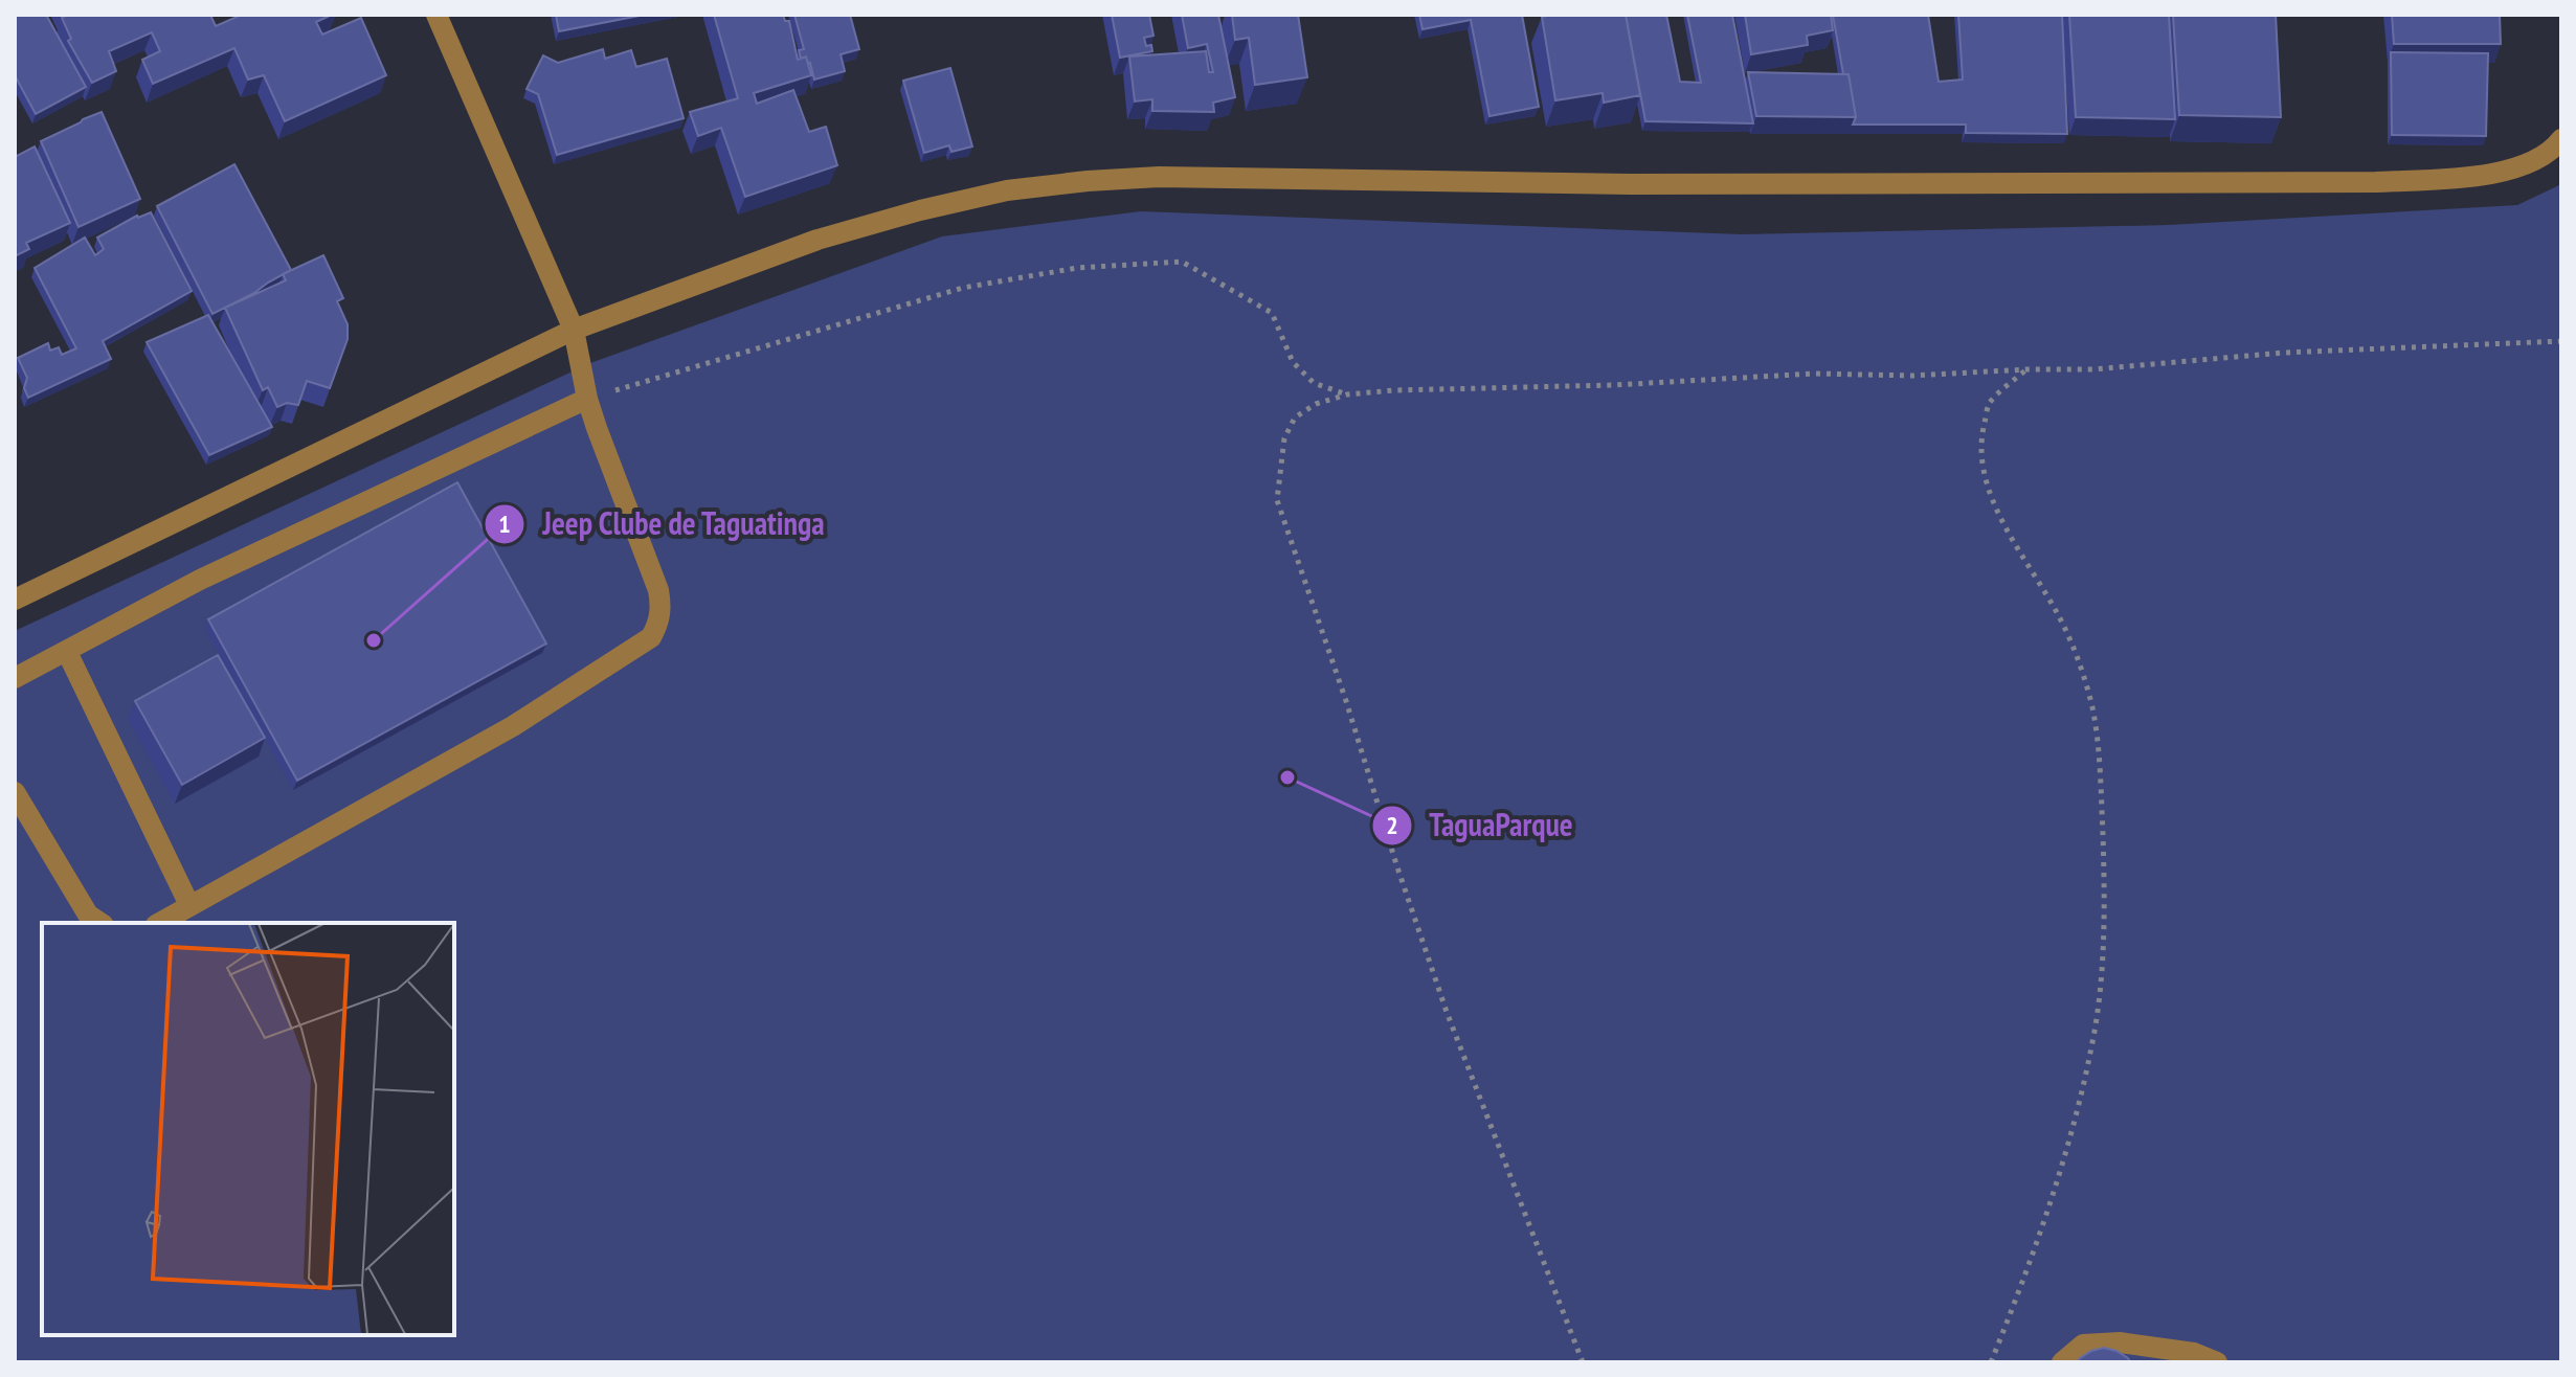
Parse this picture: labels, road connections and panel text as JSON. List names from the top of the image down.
{
  "places": ["Jeep Clube de Taguatinga", "TaguaParque"]
}
